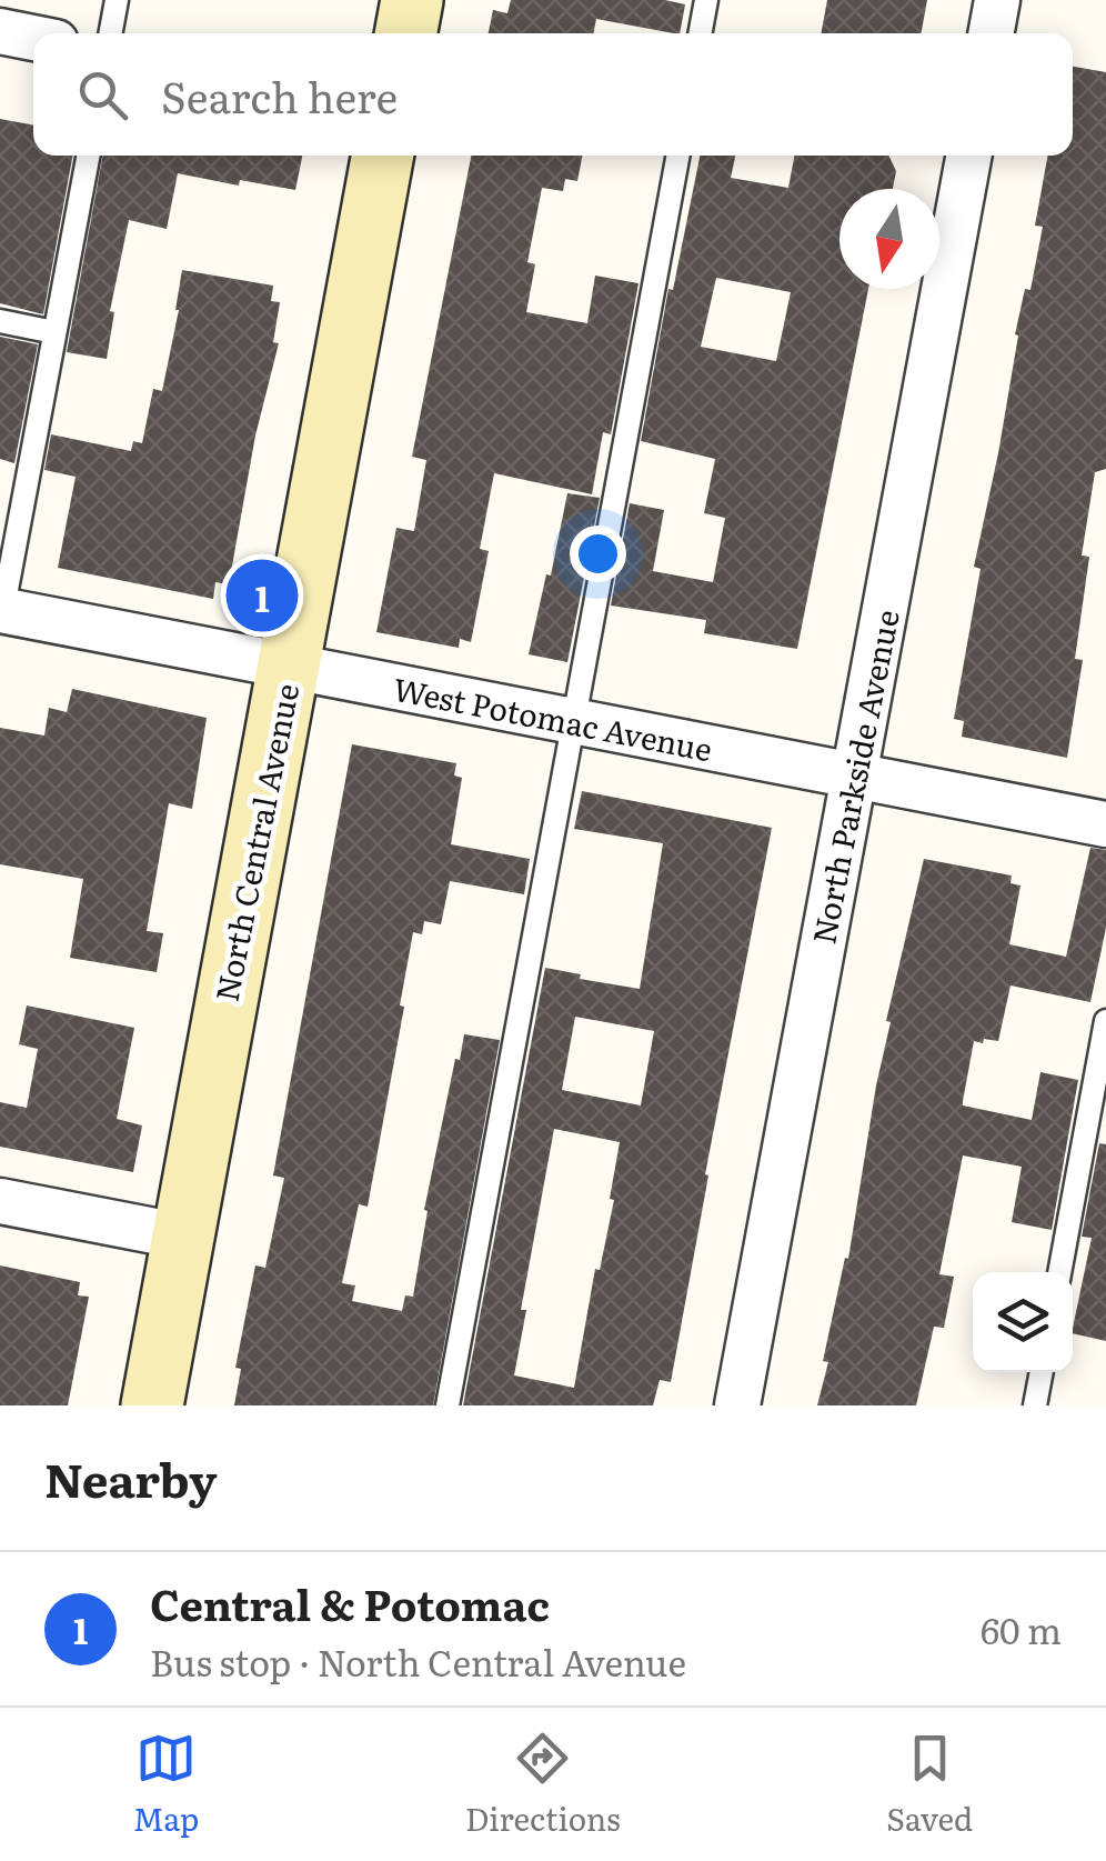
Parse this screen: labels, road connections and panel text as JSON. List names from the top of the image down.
{
  "streets": {
    "street": ["West Potomac Avenue", "North Parkside Avenue", "North Central Avenue"]
  },
  "crossings": [
    ["West Potomac Avenue", "North Parkside Avenue"],
    ["West Potomac Avenue", "North Central Avenue"]
  ],
  "north": "bottom",
  "page": {
    "search": "Search here",
    "pins": "1",
    "heading": "Nearby",
    "list": [
      {
        "mark": "1",
        "name": "Central & Potomac",
        "note": "Bus stop · North Central Avenue",
        "value": "60 m"
      }
    ],
    "nav": ["Map", "Directions", "Saved"]
  }
}
